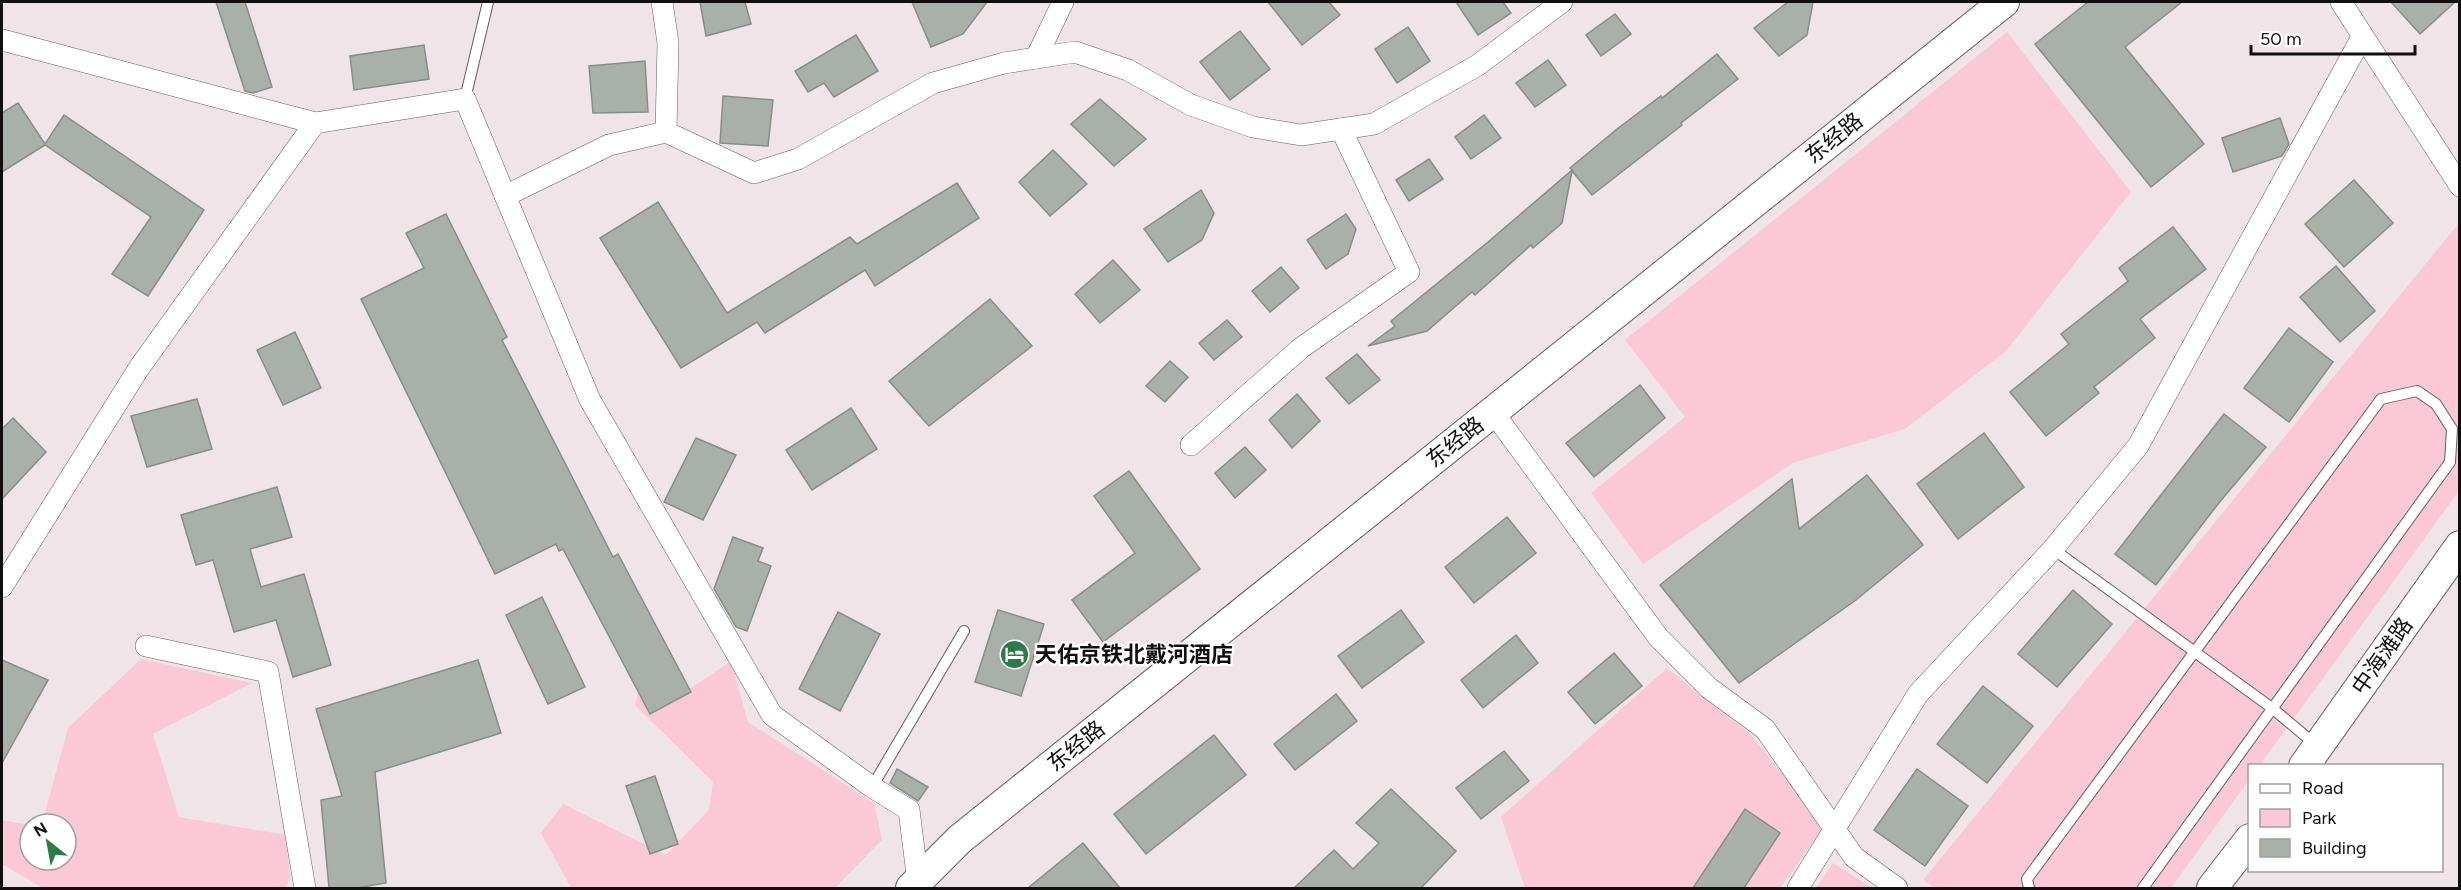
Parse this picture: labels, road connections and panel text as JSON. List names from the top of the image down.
{
  "streets": {
    "main road": ["东经路", "中海滩路"]
  },
  "places": {
    "hotel": ["天佑京铁北戴河酒店"]
  },
  "legend": ["Road", "Park", "Building"],
  "scale_bar": "50 m",
  "north": "top left"
}
